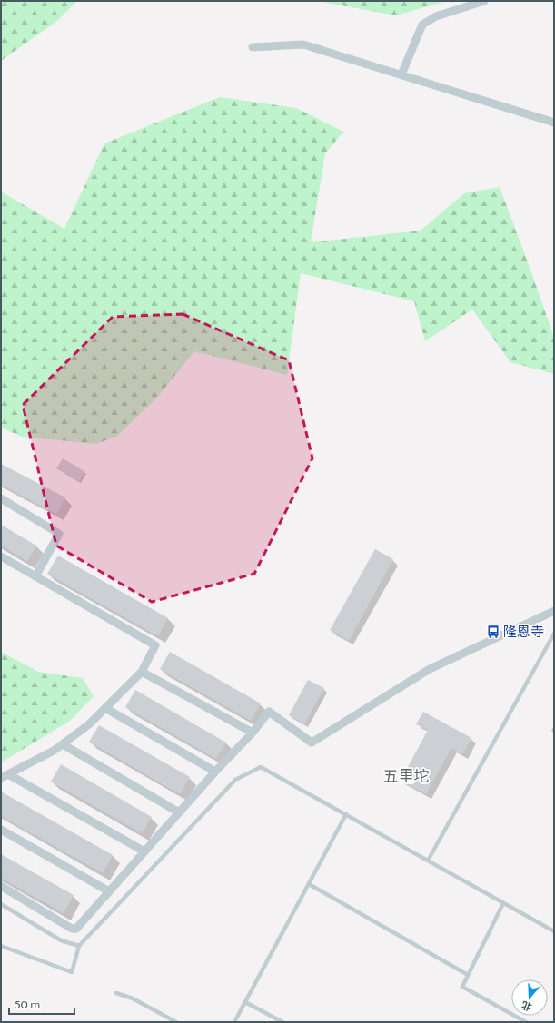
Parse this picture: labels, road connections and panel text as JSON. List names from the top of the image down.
{
  "districts": ["五里坨"],
  "places": {
    "bus stop": ["隆恩寺"]
  },
  "scale_bar": "50 m",
  "north": "bottom"
}
